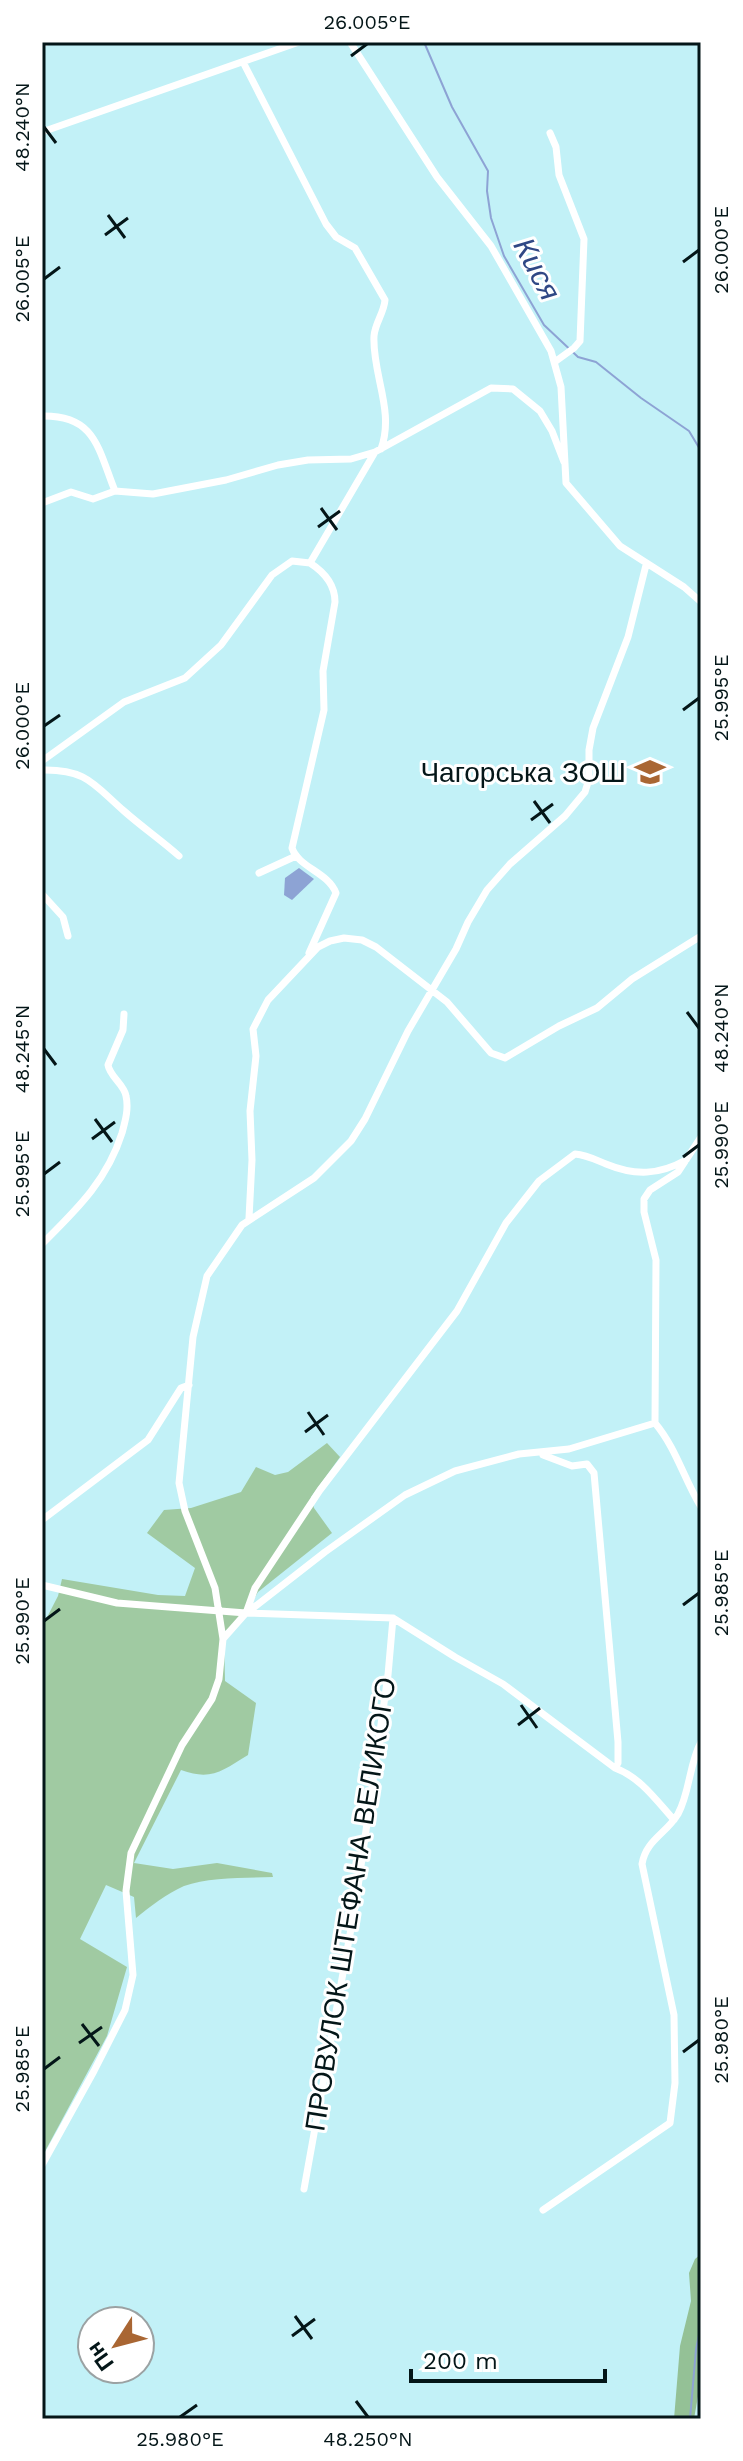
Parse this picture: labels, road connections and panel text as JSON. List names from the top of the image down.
{
  "streets": {
    "street": ["ПРОВУЛОК ШТЕФАНА ВЕЛИКОГО"]
  },
  "water": ["Кися"],
  "places": {
    "school or university": ["Чагорська ЗОШ"]
  },
  "scale_bar": "200 m",
  "north": "bottom left",
  "coordinates": [
    "26.005°E",
    "48.240°N",
    "26.000°E",
    "25.995°E",
    "48.245°N",
    "25.990°E",
    "25.985°E",
    "25.980°E",
    "48.250°N"
  ]
}
